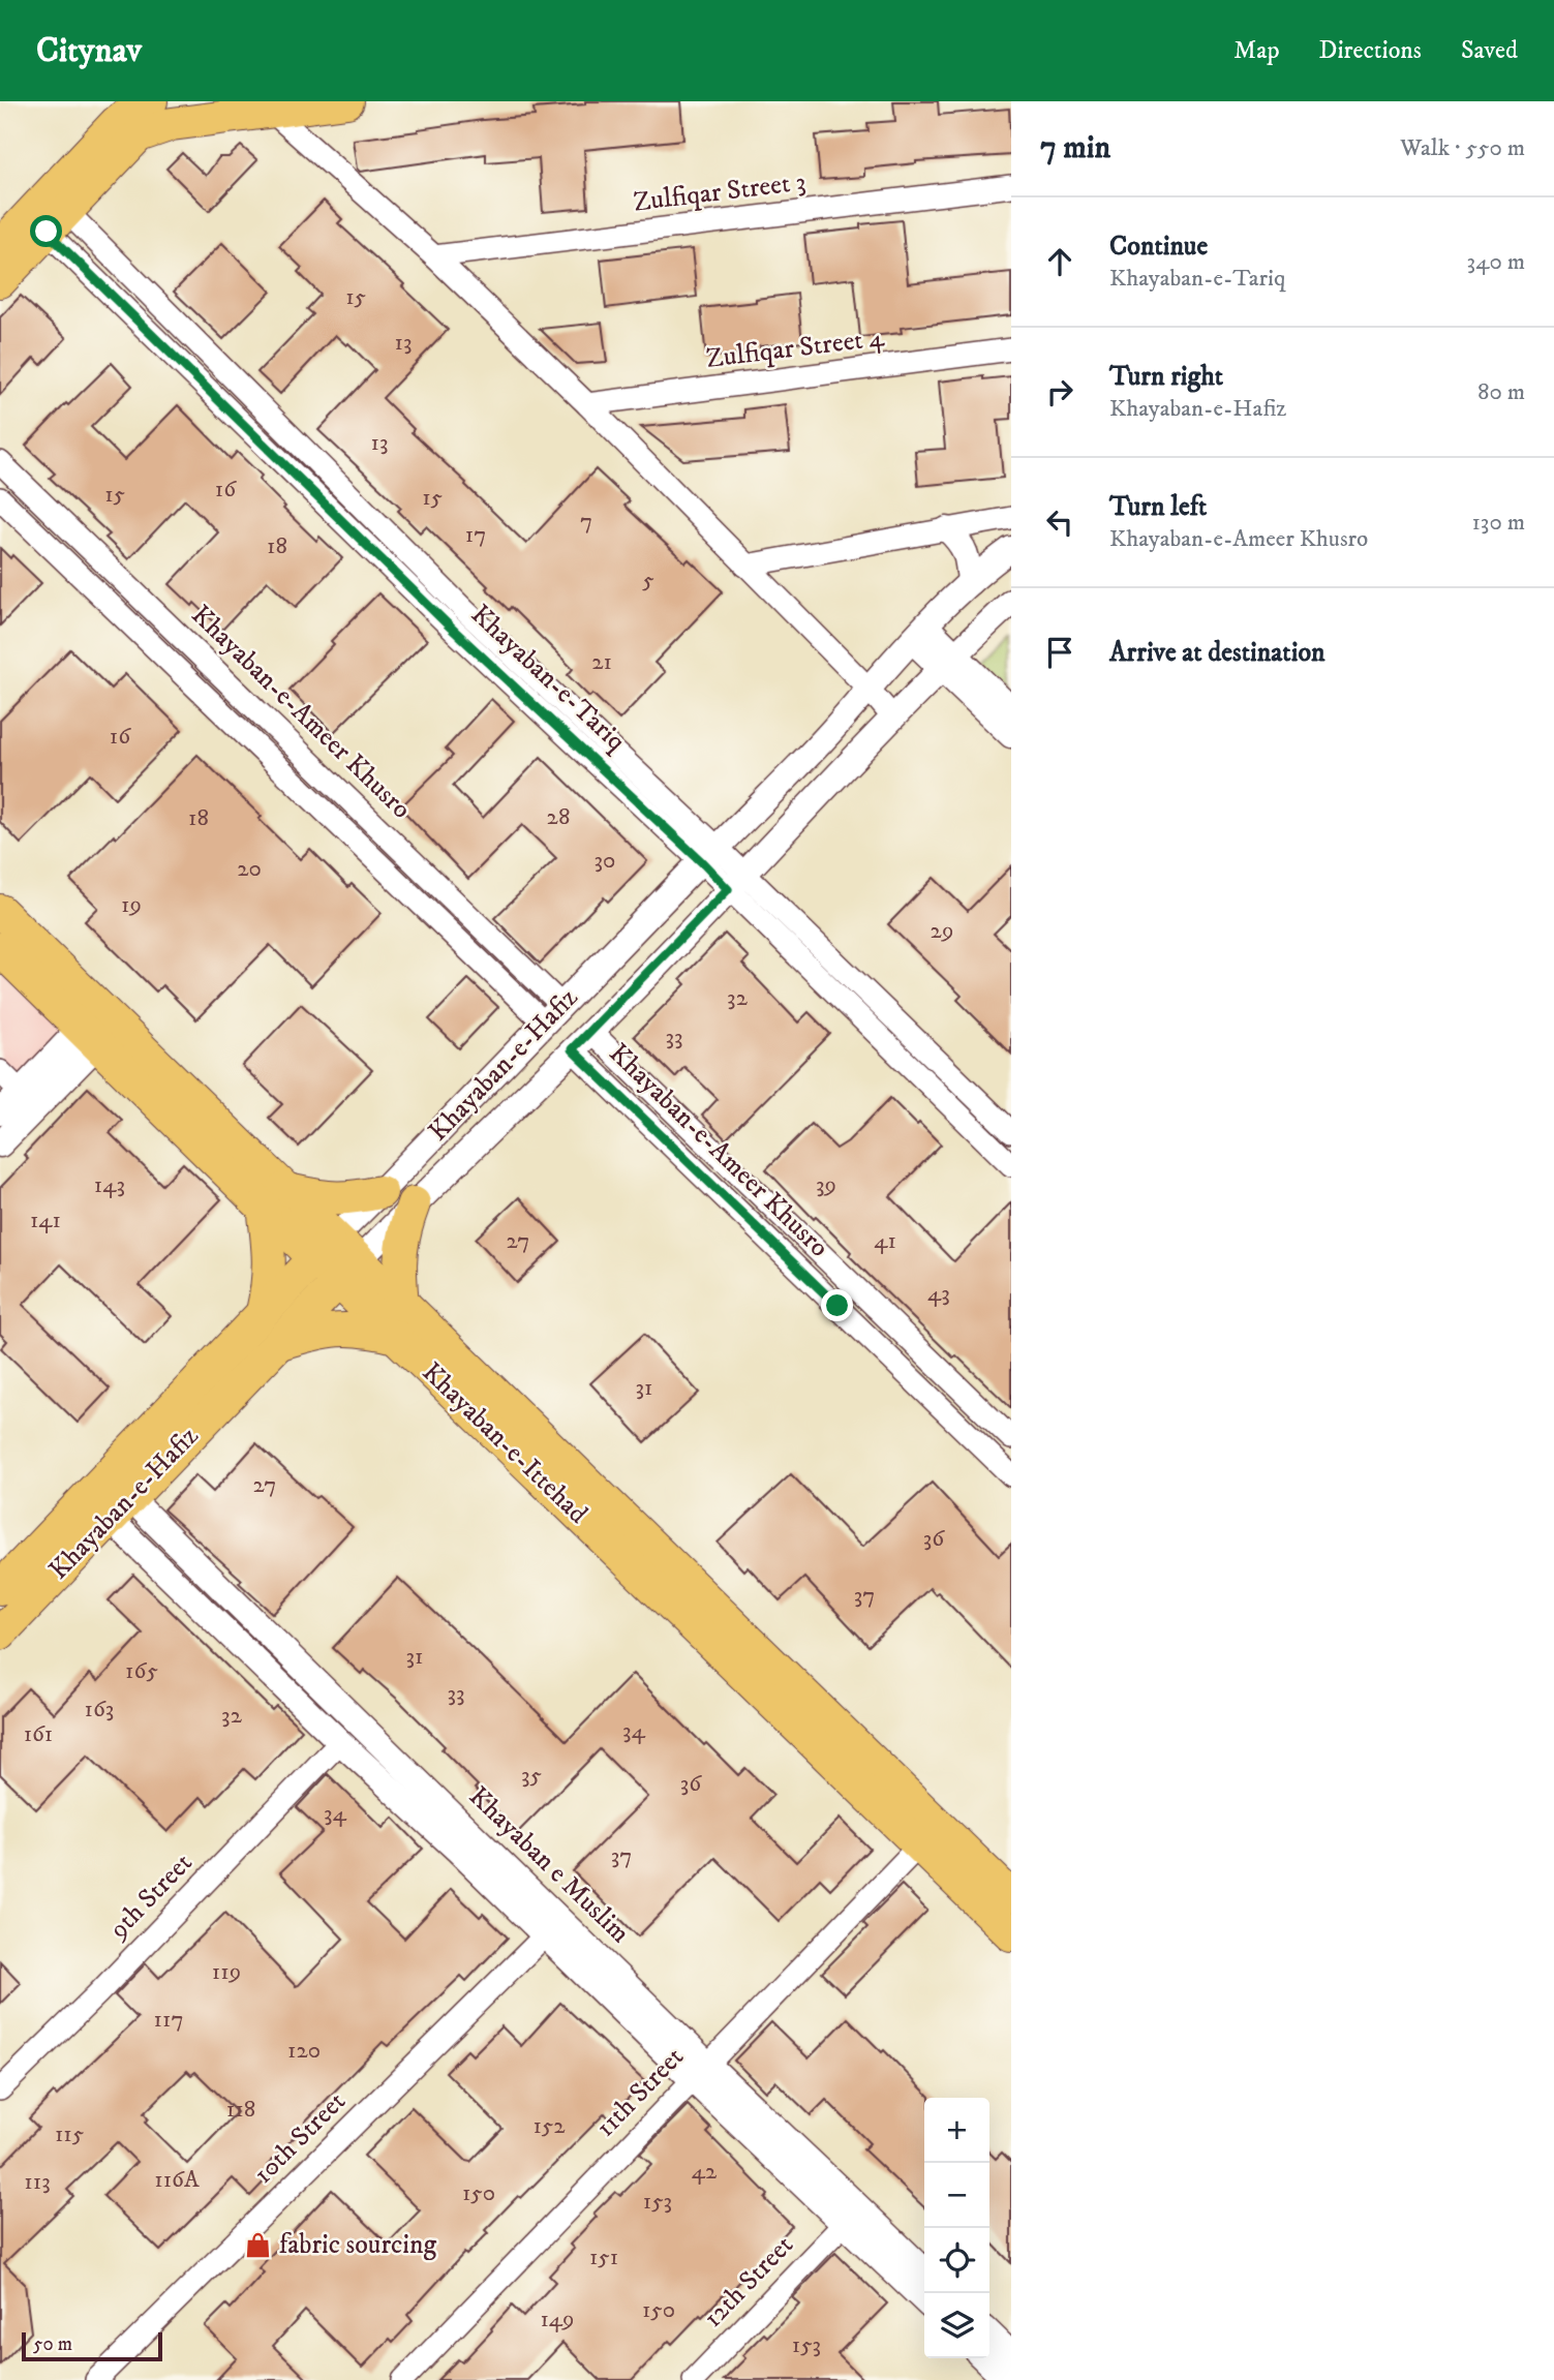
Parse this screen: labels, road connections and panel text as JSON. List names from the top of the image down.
{
  "streets": {
    "main road": ["Khayaban-e-Hafiz", "Khayaban-e-Ittehad"],
    "street": [
      "Zulfiqar Street 3",
      "Zulfiqar Street 4",
      "Khayaban-e-Tariq",
      "Khayaban-e-Ameer Khusro",
      "Khayaban e Muslim",
      "9th Street",
      "11th Street",
      "10th Street",
      "12th Street"
    ]
  },
  "crossings": [
    ["Khayaban-e-Tariq", "Khayaban-e-Hafiz"],
    ["Khayaban-e-Ameer Khusro", "Khayaban-e-Hafiz"],
    ["Khayaban-e-Hafiz", "Khayaban-e-Ittehad"],
    ["Khayaban-e-Hafiz", "Khayaban e Muslim"],
    ["Khayaban-e-Ittehad", "11th Street"],
    ["Khayaban e Muslim", "11th Street"]
  ],
  "places": {
    "shop": ["fabric sourcing"]
  },
  "house_numbers": [
    "15",
    "13",
    "13",
    "16",
    "15",
    "15",
    "7",
    "17",
    "18",
    "5",
    "21",
    "16",
    "28",
    "18",
    "30",
    "20",
    "19",
    "29",
    "32",
    "33",
    "143",
    "39",
    "141",
    "27",
    "41",
    "43",
    "31",
    "27",
    "36",
    "37",
    "31",
    "165",
    "33",
    "163",
    "32",
    "34",
    "161",
    "35",
    "36",
    "34",
    "37",
    "119",
    "117",
    "120",
    "118",
    "152",
    "115",
    "42",
    "116A",
    "113",
    "150",
    "153",
    "151",
    "150",
    "149",
    "153"
  ],
  "scale_bar": "50 m",
  "page": {
    "header": "Citynav",
    "nav": ["Map", "Directions", "Saved"],
    "heading": ["7 min", "Walk · 550 m"],
    "list": [
      ["Continue", "Khayaban-e-Tariq", "340 m"],
      ["Turn right", "Khayaban-e-Hafiz", "80 m"],
      ["Turn left", "Khayaban-e-Ameer Khusro", "130 m"],
      "Arrive at destination"
    ],
    "map_buttons": ["+", "−"],
    "scale": "50 m"
  }
}
